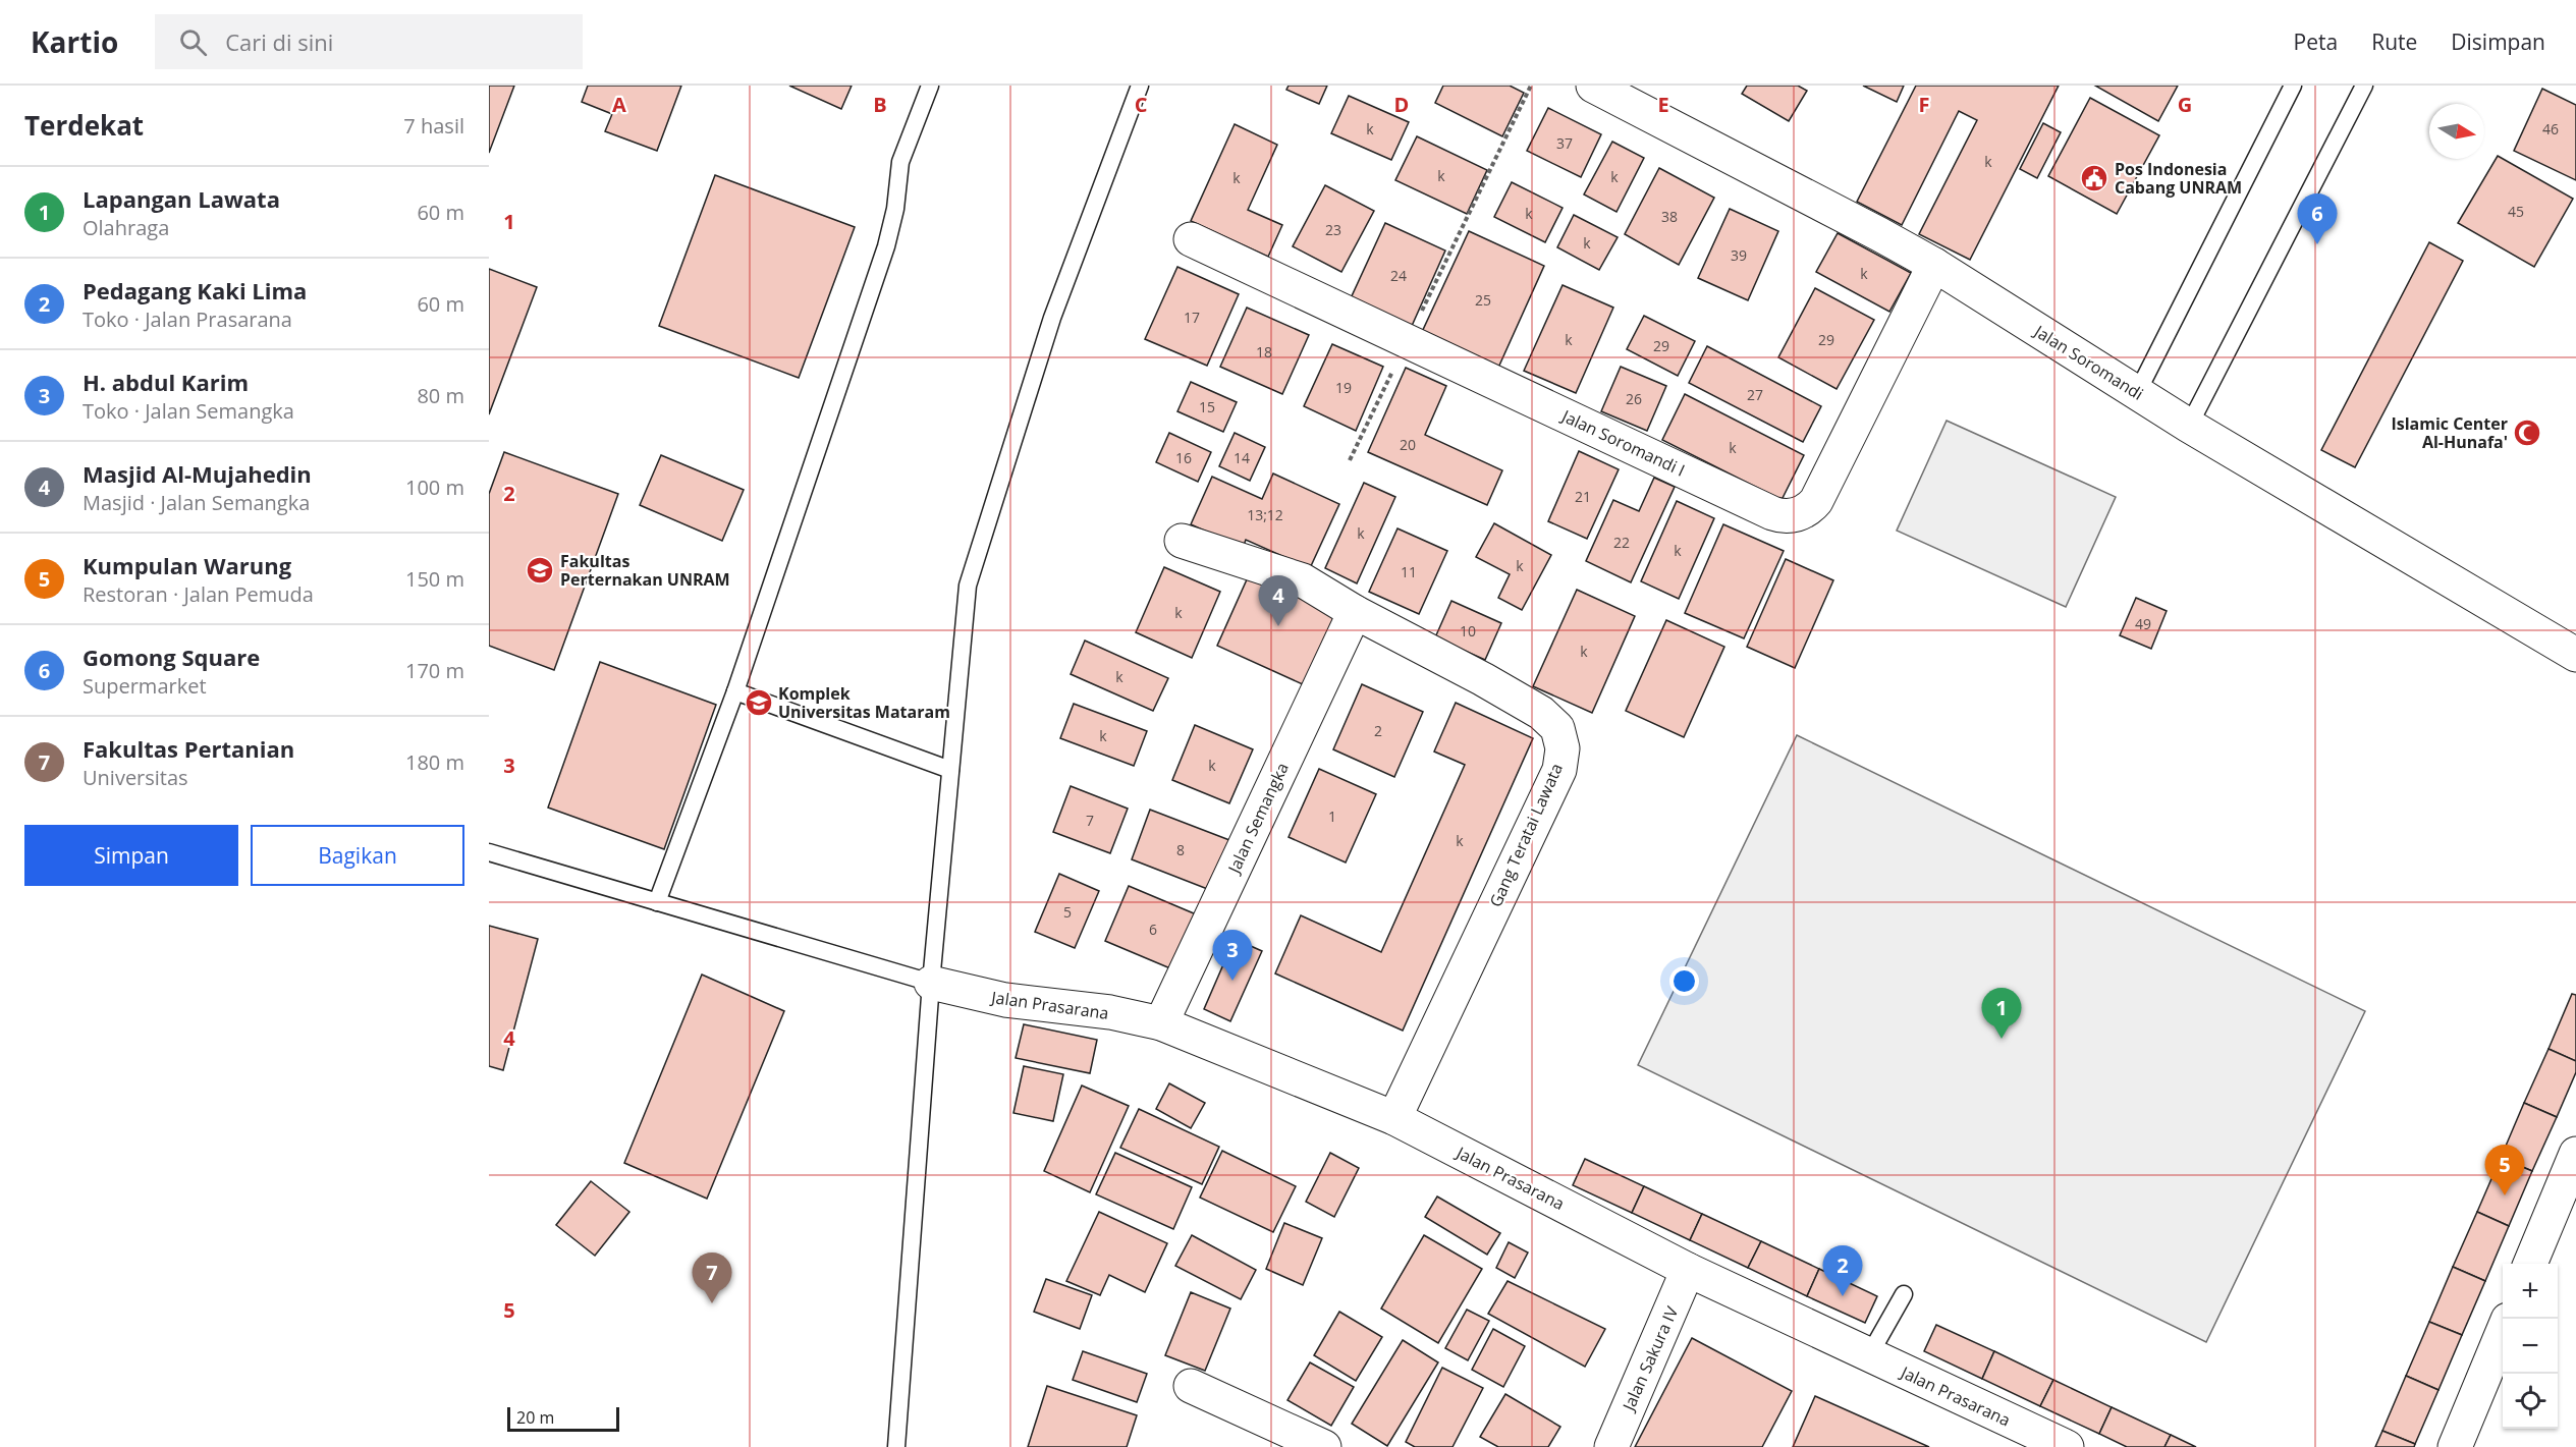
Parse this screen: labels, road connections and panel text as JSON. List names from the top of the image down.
{
  "streets": {
    "street": [
      "Jalan Soromandi",
      "Jalan Soromandi I",
      "Jalan Semangka",
      "Gang Teratai Lawata",
      "Jalan Prasarana",
      "Jalan Sakura IV"
    ]
  },
  "crossings": [
    ["Jalan Soromandi", "Jalan Soromandi I"],
    ["Jalan Semangka", "Gang Teratai Lawata"],
    ["Jalan Semangka", "Jalan Prasarana"],
    ["Gang Teratai Lawata", "Jalan Prasarana"],
    ["Jalan Prasarana", "Jalan Sakura IV"]
  ],
  "places": {
    "public building": ["Pos Indonesia Cabang UNRAM"],
    "mosque": ["Islamic Center Al-Hunafa'"],
    "school or university": ["Fakultas Perternakan UNRAM", "Komplek Universitas Mataram"]
  },
  "house_numbers": [
    "k",
    "46",
    "37",
    "k",
    "k",
    "k",
    "k",
    "45",
    "k",
    "38",
    "23",
    "k",
    "39",
    "k",
    "24",
    "25",
    "17",
    "k",
    "29",
    "29",
    "18",
    "19",
    "27",
    "26",
    "15",
    "20",
    "k",
    "16",
    "14",
    "21",
    "13;12",
    "k",
    "22",
    "k",
    "k",
    "11",
    "k",
    "49",
    "10",
    "k",
    "k",
    "2",
    "k",
    "k",
    "1",
    "7",
    "k",
    "8",
    "5",
    "6"
  ],
  "scale_bar": "20 m",
  "north": "right",
  "page": {
    "header": "Kartio",
    "search": "Cari di sini",
    "nav": ["Peta", "Rute", "Disimpan"],
    "heading": ["Terdekat", "7 hasil"],
    "list": [
      {
        "mark": "1",
        "name": "Lapangan Lawata",
        "note": "Olahraga",
        "value": "60 m"
      },
      {
        "mark": "2",
        "name": "Pedagang Kaki Lima",
        "note": "Toko · Jalan Prasarana",
        "value": "60 m"
      },
      {
        "mark": "3",
        "name": "H. abdul Karim",
        "note": "Toko · Jalan Semangka",
        "value": "80 m"
      },
      {
        "mark": "4",
        "name": "Masjid Al-Mujahedin",
        "note": "Masjid · Jalan Semangka",
        "value": "100 m"
      },
      {
        "mark": "5",
        "name": "Kumpulan Warung",
        "note": "Restoran · Jalan Pemuda",
        "value": "150 m"
      },
      {
        "mark": "6",
        "name": "Gomong Square",
        "note": "Supermarket",
        "value": "170 m"
      },
      {
        "mark": "7",
        "name": "Fakultas Pertanian",
        "note": "Universitas",
        "value": "180 m"
      }
    ],
    "pins": [
      "6",
      "4",
      "3",
      "1",
      "5",
      "2",
      "7"
    ],
    "buttons": ["Simpan", "Bagikan"],
    "map_buttons": ["+", "−"],
    "scale": "20 m"
  },
  "grid": {
    "columns": [
      "A",
      "B",
      "C",
      "D",
      "E",
      "F",
      "G"
    ],
    "rows": [
      "1",
      "2",
      "3",
      "4",
      "5"
    ]
  }
}
